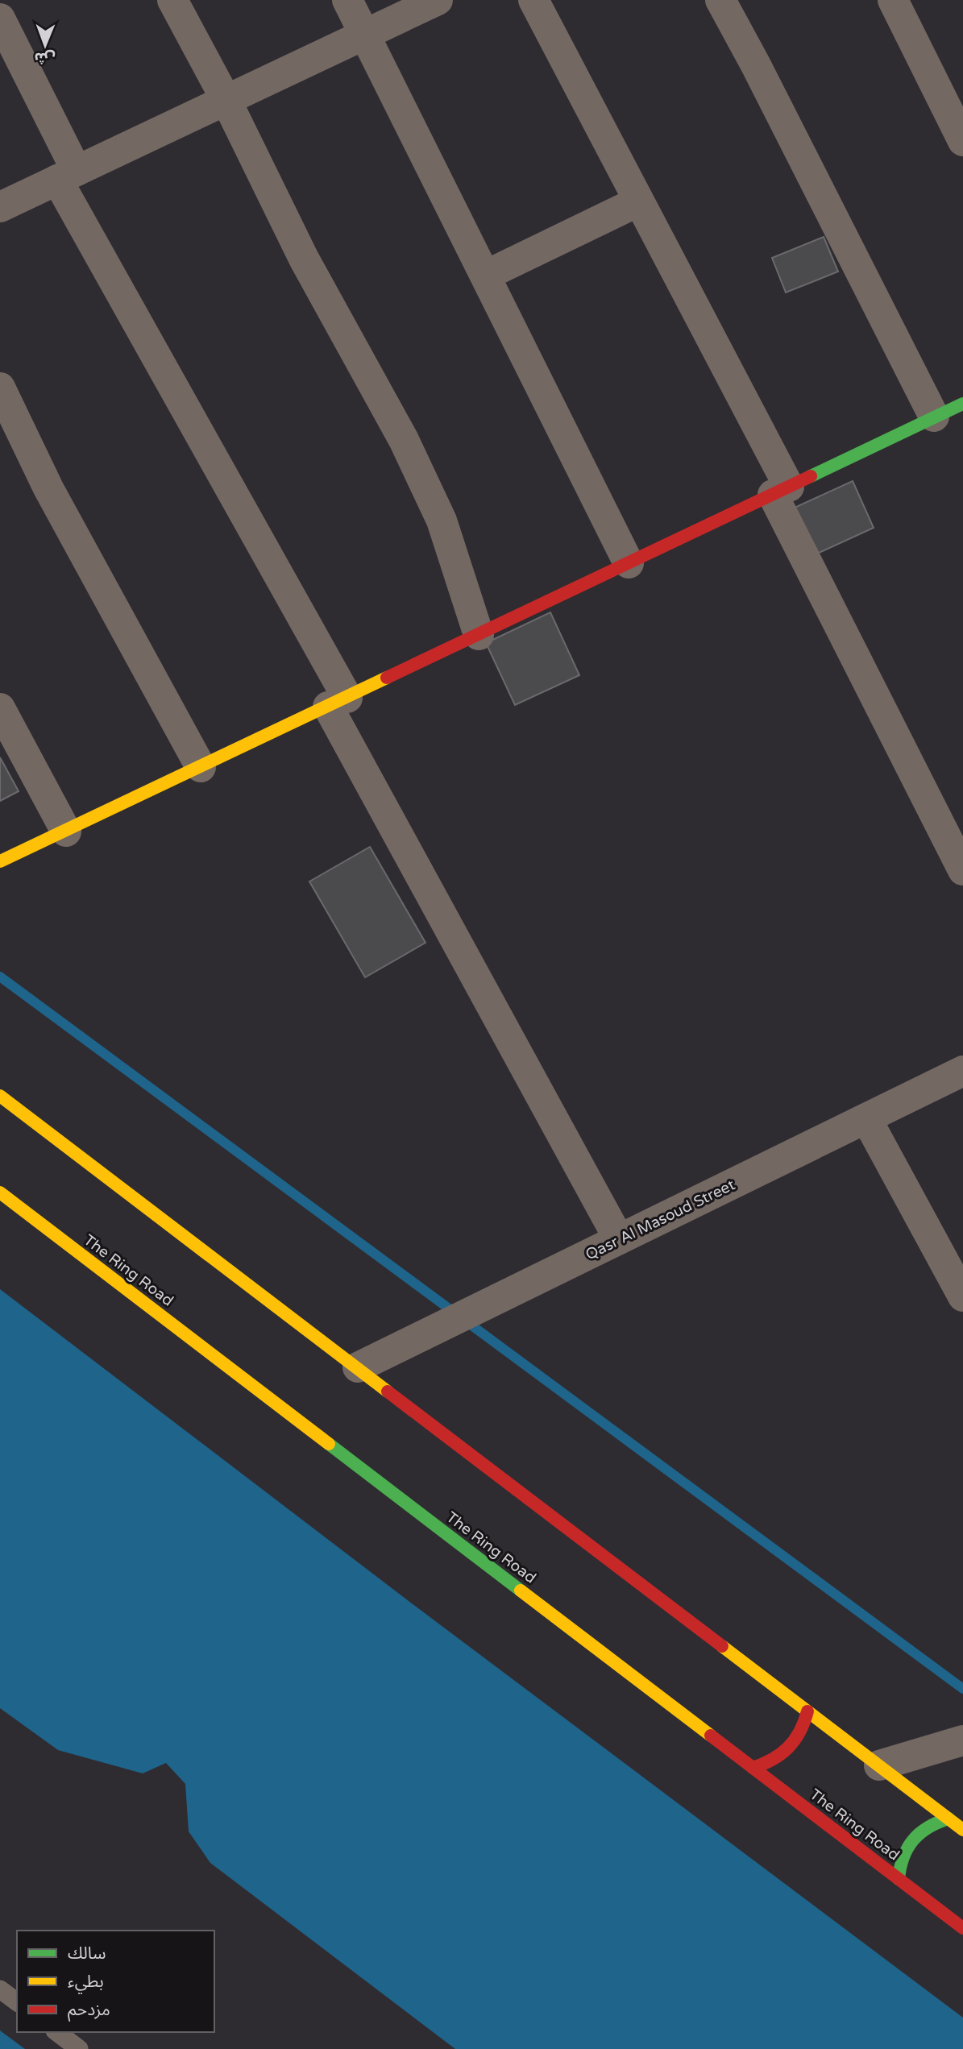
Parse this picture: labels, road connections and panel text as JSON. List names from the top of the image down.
{
  "streets": {
    "main road": ["The Ring Road"],
    "street": ["Qasr Al Masoud Street"]
  },
  "legend": ["سالك", "بطيء", "مزدحم"],
  "north": "bottom"
}
